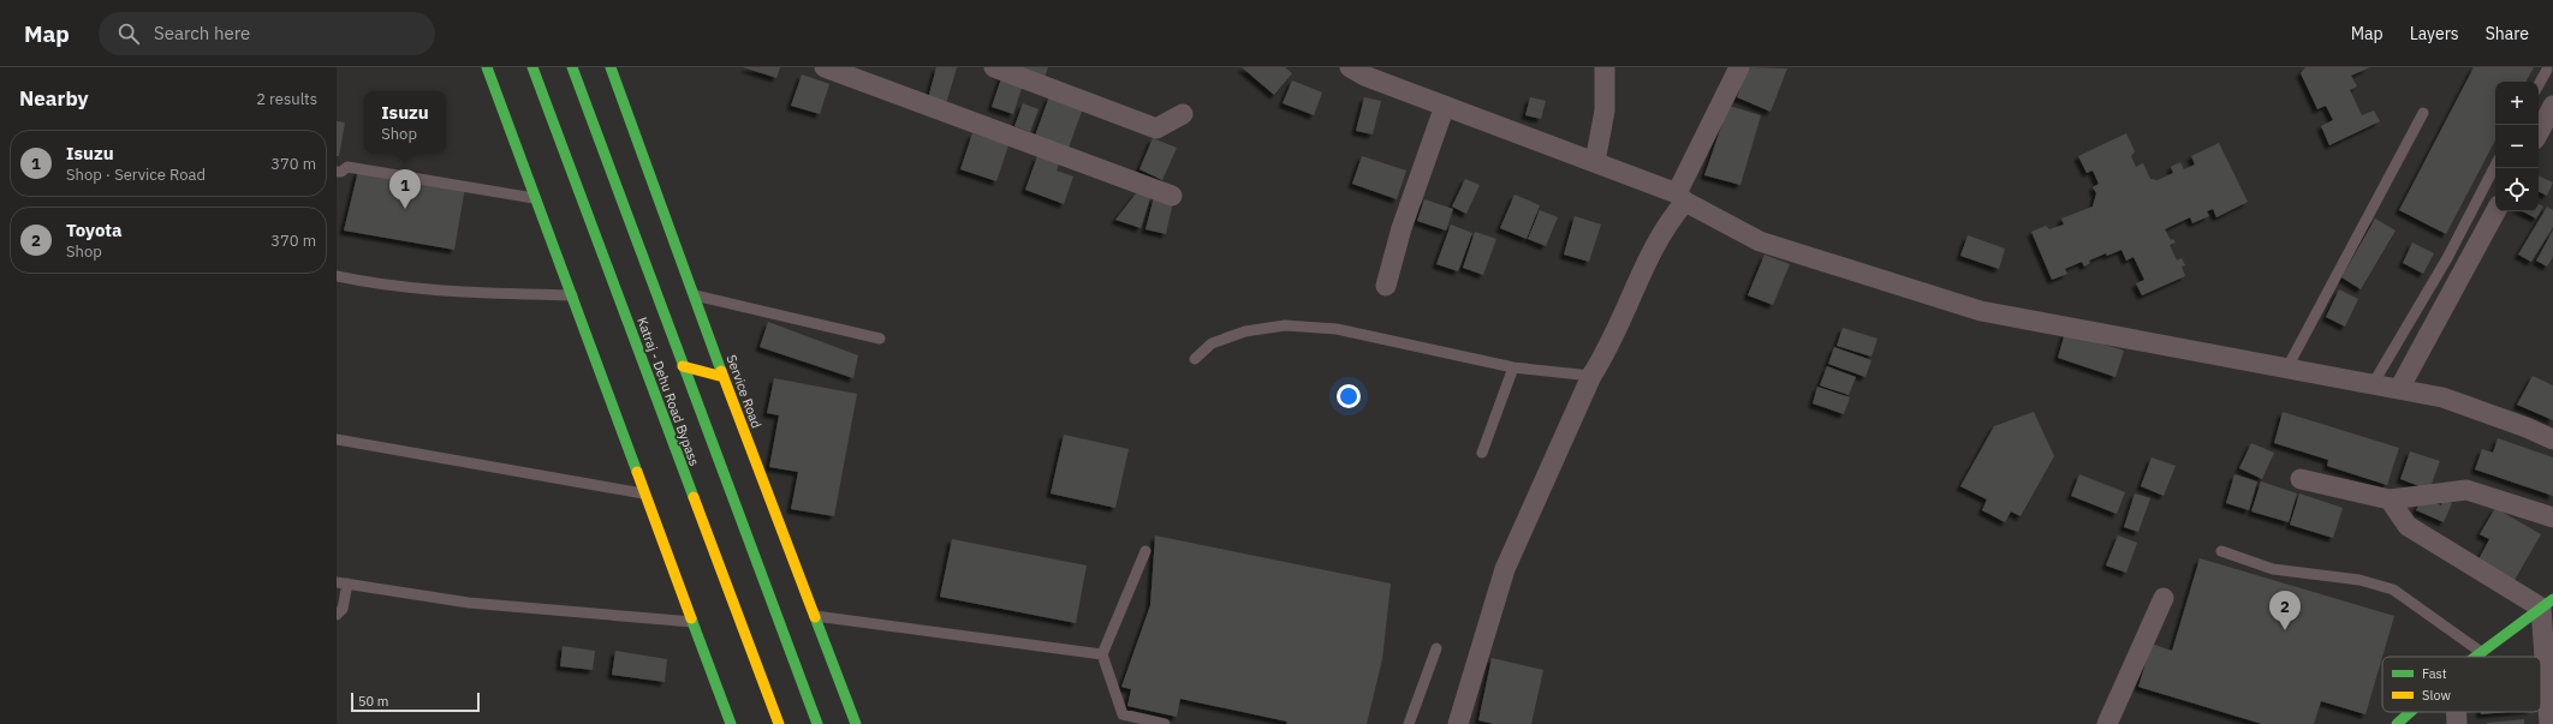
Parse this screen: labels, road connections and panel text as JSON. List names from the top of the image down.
{
  "streets": {
    "main road": ["Katraj - Dehu Road Bypass", "Service Road"]
  },
  "legend": ["Fast", "Slow"],
  "scale_bar": "50 m",
  "page": {
    "header": "Map",
    "search": "Search here",
    "nav": ["Map", "Layers", "Share"],
    "heading": ["Nearby", "2 results"],
    "map_buttons": ["+", "−"],
    "popup": ["Isuzu", "Shop"],
    "list": [
      {
        "mark": "1",
        "name": "Isuzu",
        "note": "Shop · Service Road",
        "value": "370 m"
      },
      {
        "mark": "2",
        "name": "Toyota",
        "note": "Shop",
        "value": "370 m"
      }
    ],
    "pins": ["1", "2"],
    "scale": "50 m"
  }
}
